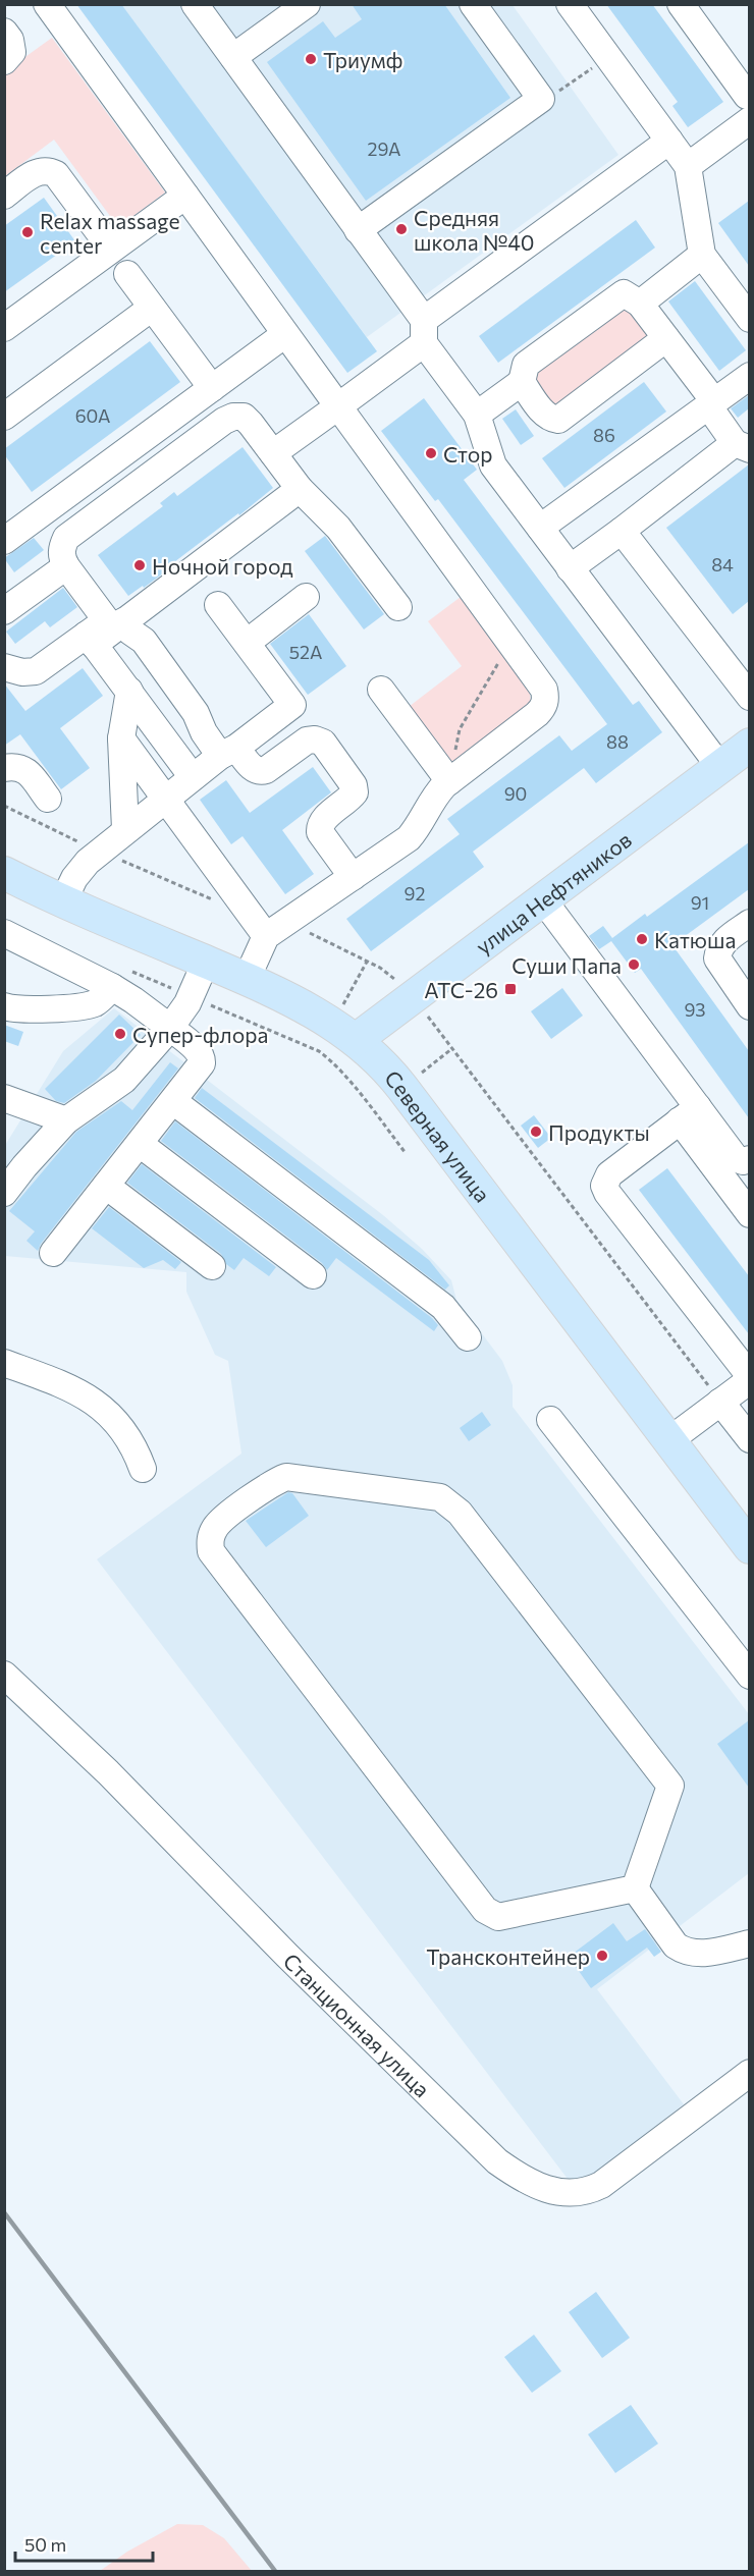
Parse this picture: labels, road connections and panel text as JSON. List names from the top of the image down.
{
  "streets": {
    "main road": ["улица Нефтяников", "Северная улица"],
    "street": ["Станционная улица"]
  },
  "crossings": [
    ["улица Нефтяников", "Северная улица"]
  ],
  "places": {
    "other": [
      "Триумф",
      "Средняя школа №40",
      "Relax massage center",
      "Стор",
      "Ночной город",
      "Катюша",
      "Суши Папа",
      "Супер-флора",
      "Продукты",
      "Трансконтейнер"
    ],
    "transit": ["АТС-26"]
  },
  "house_numbers": [
    "29А",
    "60А",
    "86",
    "84",
    "52А",
    "88",
    "90",
    "92",
    "91",
    "93"
  ],
  "scale_bar": "50 m"
}
